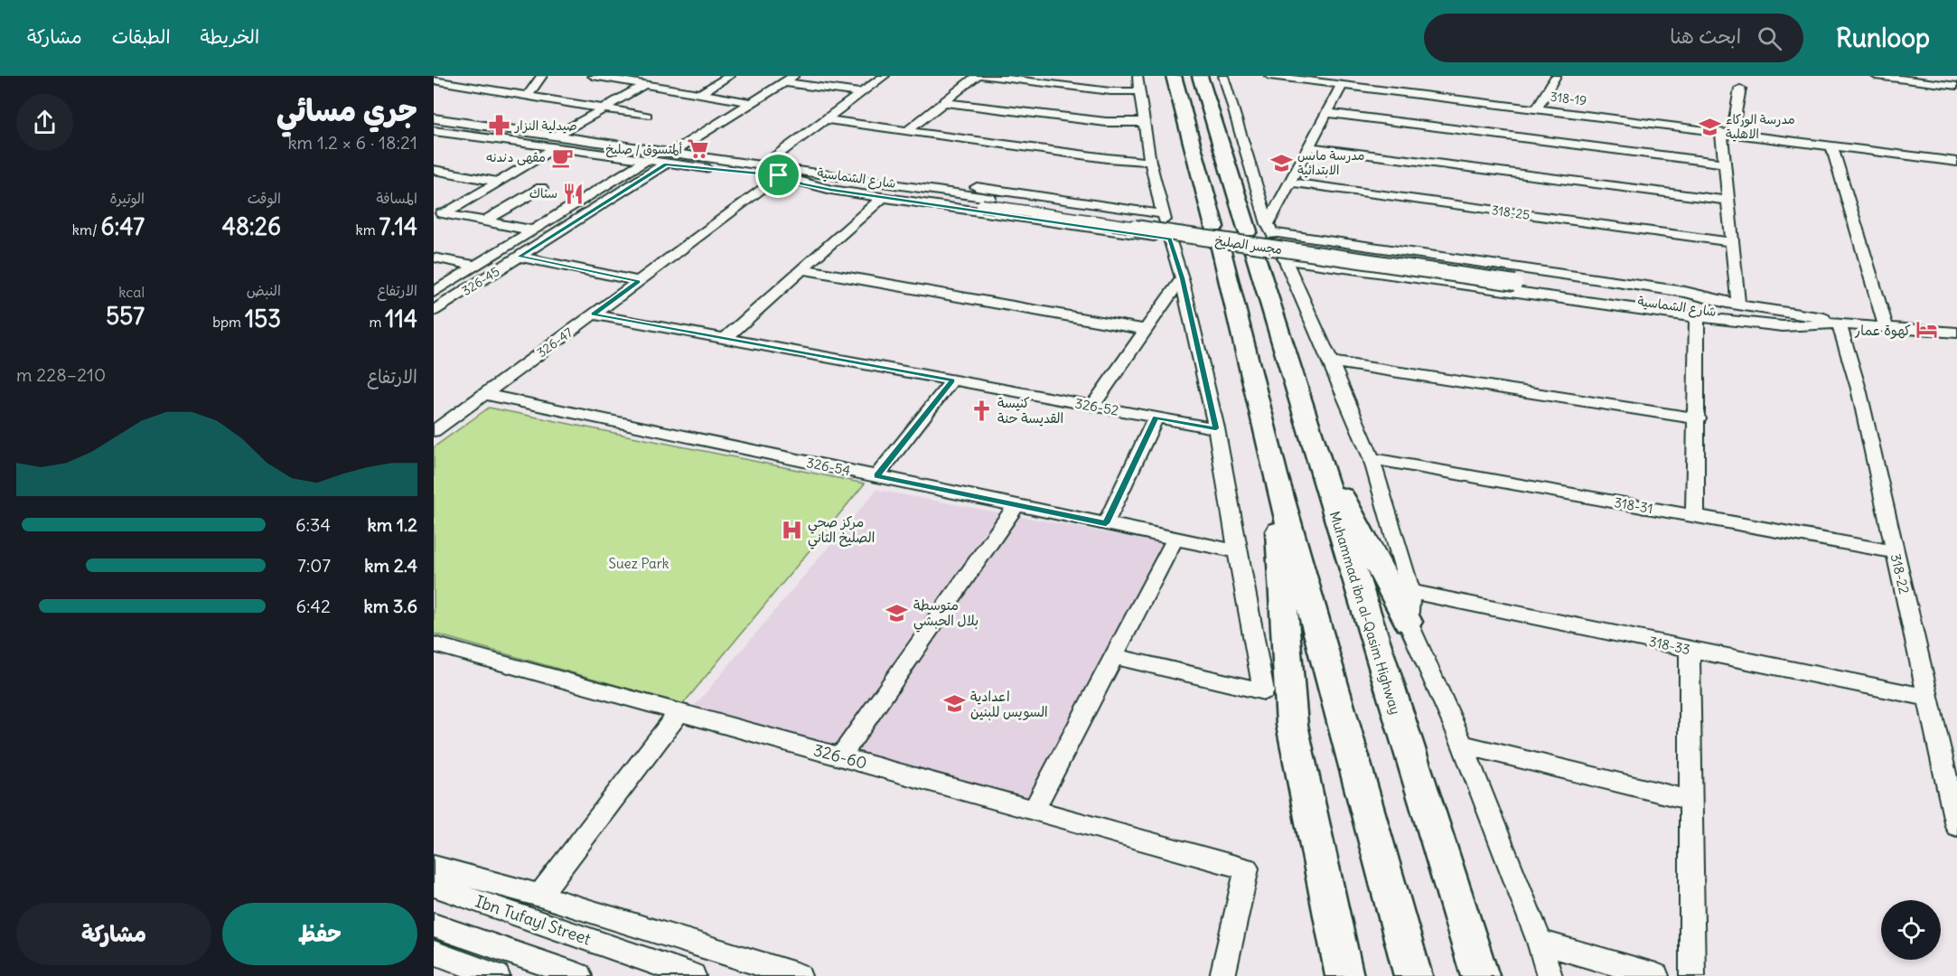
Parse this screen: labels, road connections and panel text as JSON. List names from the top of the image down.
{
  "streets": {
    "highway": ["Muhammad ibn al-Qasim Highway"],
    "street": [
      "318-19",
      "شارع الشماسية",
      "318-25",
      "مجسر الصليخ",
      "326-45",
      "326-47",
      "326-52",
      "326-54",
      "318-31",
      "318-22",
      "318-33",
      "326-60",
      "Ibn Tufayl Street"
    ]
  },
  "crossings": [
    ["شارع الشماسية", "مجسر الصليخ"],
    ["شارع الشماسية", "326-45"],
    ["شارع الشماسية", "326-47"],
    ["شارع الشماسية", "318-22"],
    ["326-47", "326-52"],
    ["326-47", "326-54"],
    ["318-31", "318-22"],
    ["318-22", "318-33"]
  ],
  "parks": ["Suez Park"],
  "places": {
    "pharmacy": ["صيدلية النزار"],
    "school or university": [
      "مدرسة الوركاء الاهلية",
      "مدرسة مايس الابتدائية",
      "متوسطة بلال الحبشي",
      "اعدادية السويس للبنين"
    ],
    "supermarket": ["ألمتسوق / صليخ"],
    "cafe": ["مقهى دندنه"],
    "restaurant": ["سناك"],
    "hotel": ["كهوة عمار"],
    "church": ["كنيسة القديسة حنة"],
    "hospital": ["مركز صحي الصليخ الثاني"]
  },
  "page": {
    "header": "Runloop",
    "search": "ابحث هنا",
    "nav": ["الخريطة", "الطبقات", "مشاركة"],
    "heading": ["جري مسائي", "18:21 · 6 × 1.2 km"],
    "stats": [
      ["المسافة", "7.14 km"],
      ["الوقت", "48:26"],
      ["الوتيرة", "6:47 /km"],
      ["الارتفاع", "114 m"],
      ["النبض", "153 bpm"],
      ["kcal", "557"]
    ],
    "chart": ["الارتفاع", "210–228 m"],
    "list": [
      {
        "name": "1.2 km",
        "note": "6:34"
      },
      {
        "name": "2.4 km",
        "note": "7:07"
      },
      {
        "name": "3.6 km",
        "note": "6:42"
      }
    ],
    "buttons": ["حفظ", "مشاركة"]
  }
}
